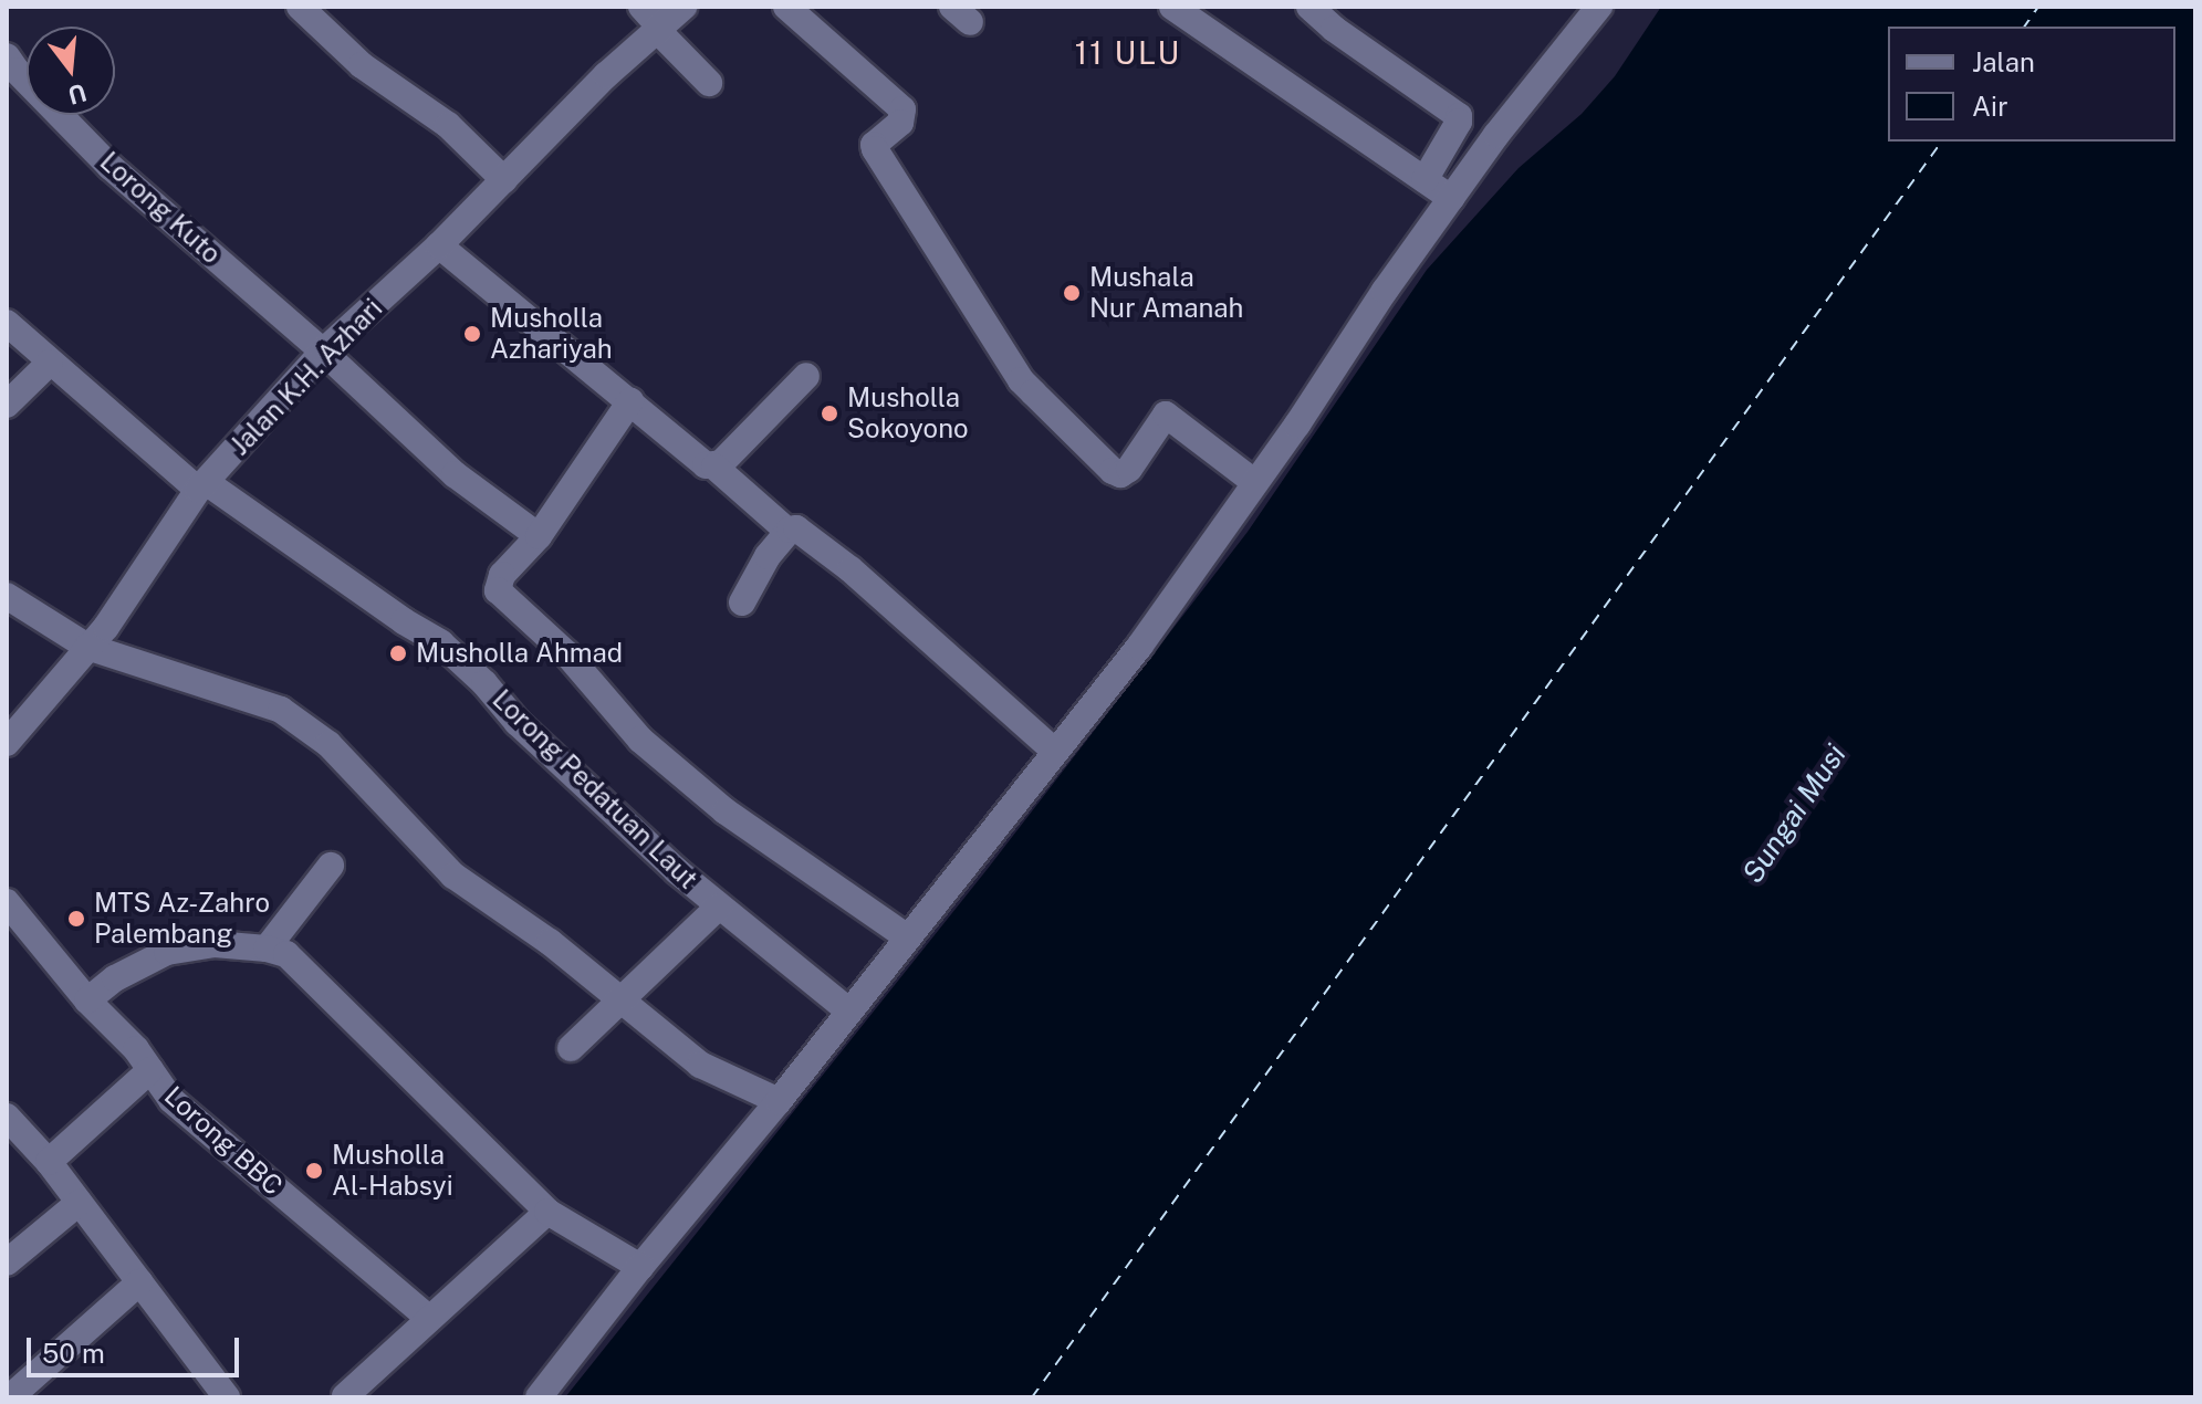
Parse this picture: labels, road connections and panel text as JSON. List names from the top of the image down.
{
  "streets": {
    "street": [
      "Lorong Kuto",
      "Jalan K.H. Azhari",
      "Lorong Pedatuan Laut",
      "Lorong BBC"
    ]
  },
  "crossings": [
    ["Lorong Kuto", "Jalan K.H. Azhari"],
    ["Jalan K.H. Azhari", "Lorong Pedatuan Laut"]
  ],
  "districts": ["11 ULU"],
  "water": ["Sungai Musi"],
  "places": [
    "Mushala Nur Amanah",
    "Musholla Azhariyah",
    "Musholla Sokoyono",
    "Musholla Ahmad",
    "MTS Az-Zahro Palembang",
    "Musholla Al-Habsyi"
  ],
  "legend": ["Jalan", "Air"],
  "scale_bar": "50 m",
  "north": "bottom"
}
